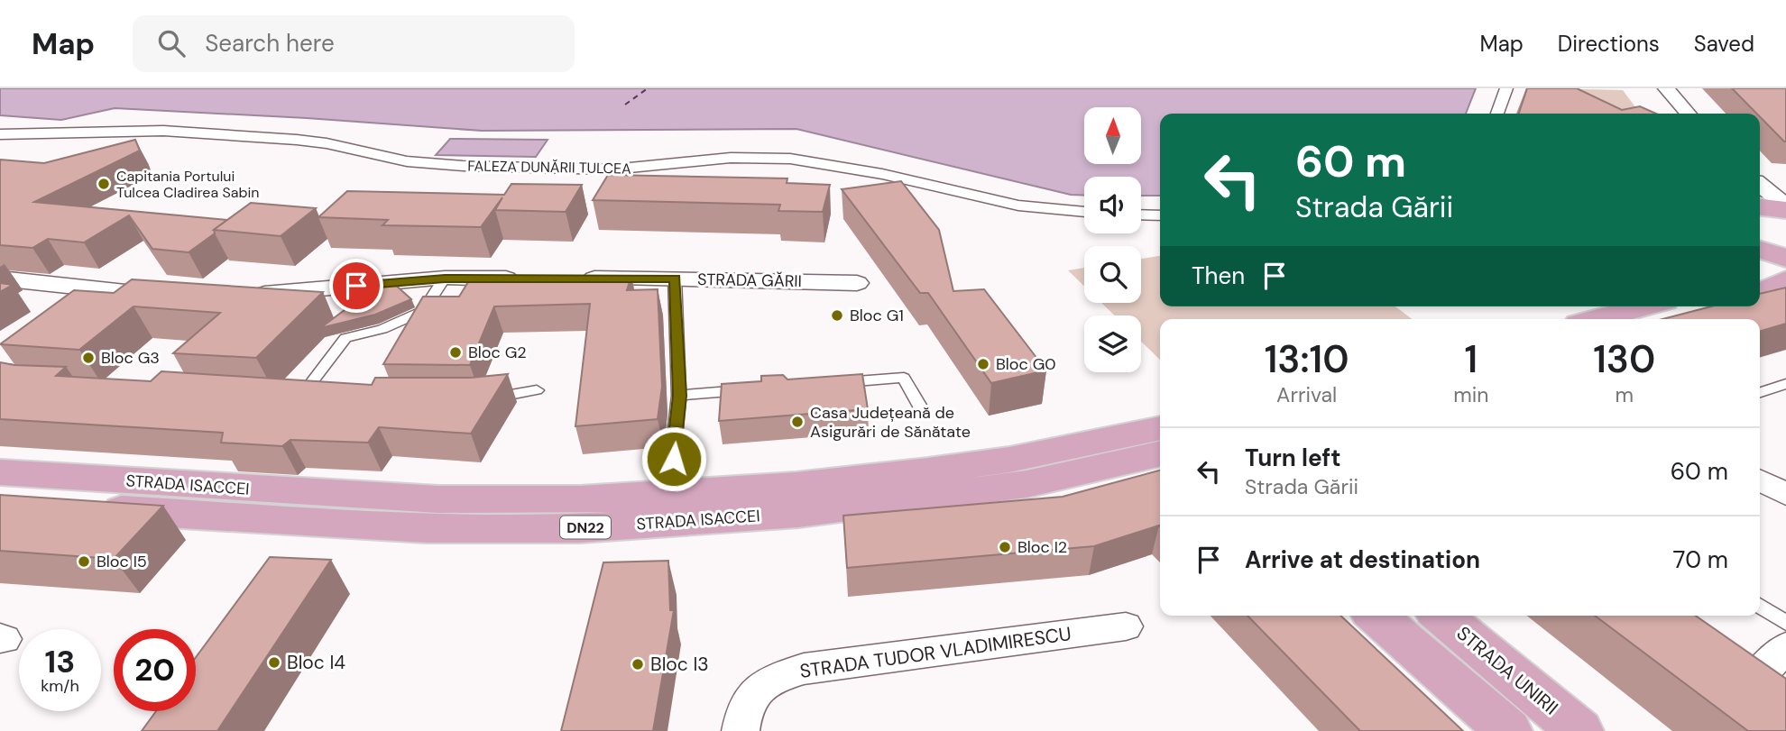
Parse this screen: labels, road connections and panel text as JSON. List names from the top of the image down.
{
  "streets": {
    "main road": ["STRADA ISACCEI", "DN22", "STRADA UNIRII"],
    "street": ["FALEZA DUNĂRII TULCEA", "STRADA GĂRII", "STRADA TUDOR VLADIMIRESCU"]
  },
  "places": [
    "Capitania Portului Tulcea Cladirea Sabin",
    "Bloc G1",
    "Bloc G2",
    "Bloc G3",
    "Bloc G0",
    "Casa Județeană de Asigurări de Sănătate",
    "Bloc I2",
    "Bloc I5",
    "Bloc I4",
    "Bloc I3"
  ],
  "north": "top",
  "page": {
    "header": "Map",
    "search": "Search here",
    "nav": ["Map", "Directions", "Saved"],
    "turn": ["60 m", "Strada Gării"],
    "then": "Then",
    "eta": [
      "13:10",
      "Arrival",
      "1",
      "min",
      "130",
      "m"
    ],
    "list": [
      {
        "name": "Turn left",
        "note": "Strada Gării",
        "value": "60 m"
      },
      {
        "name": "Arrive at destination",
        "value": "70 m"
      }
    ],
    "speed": "13 km/h",
    "limit": "20"
  }
}
